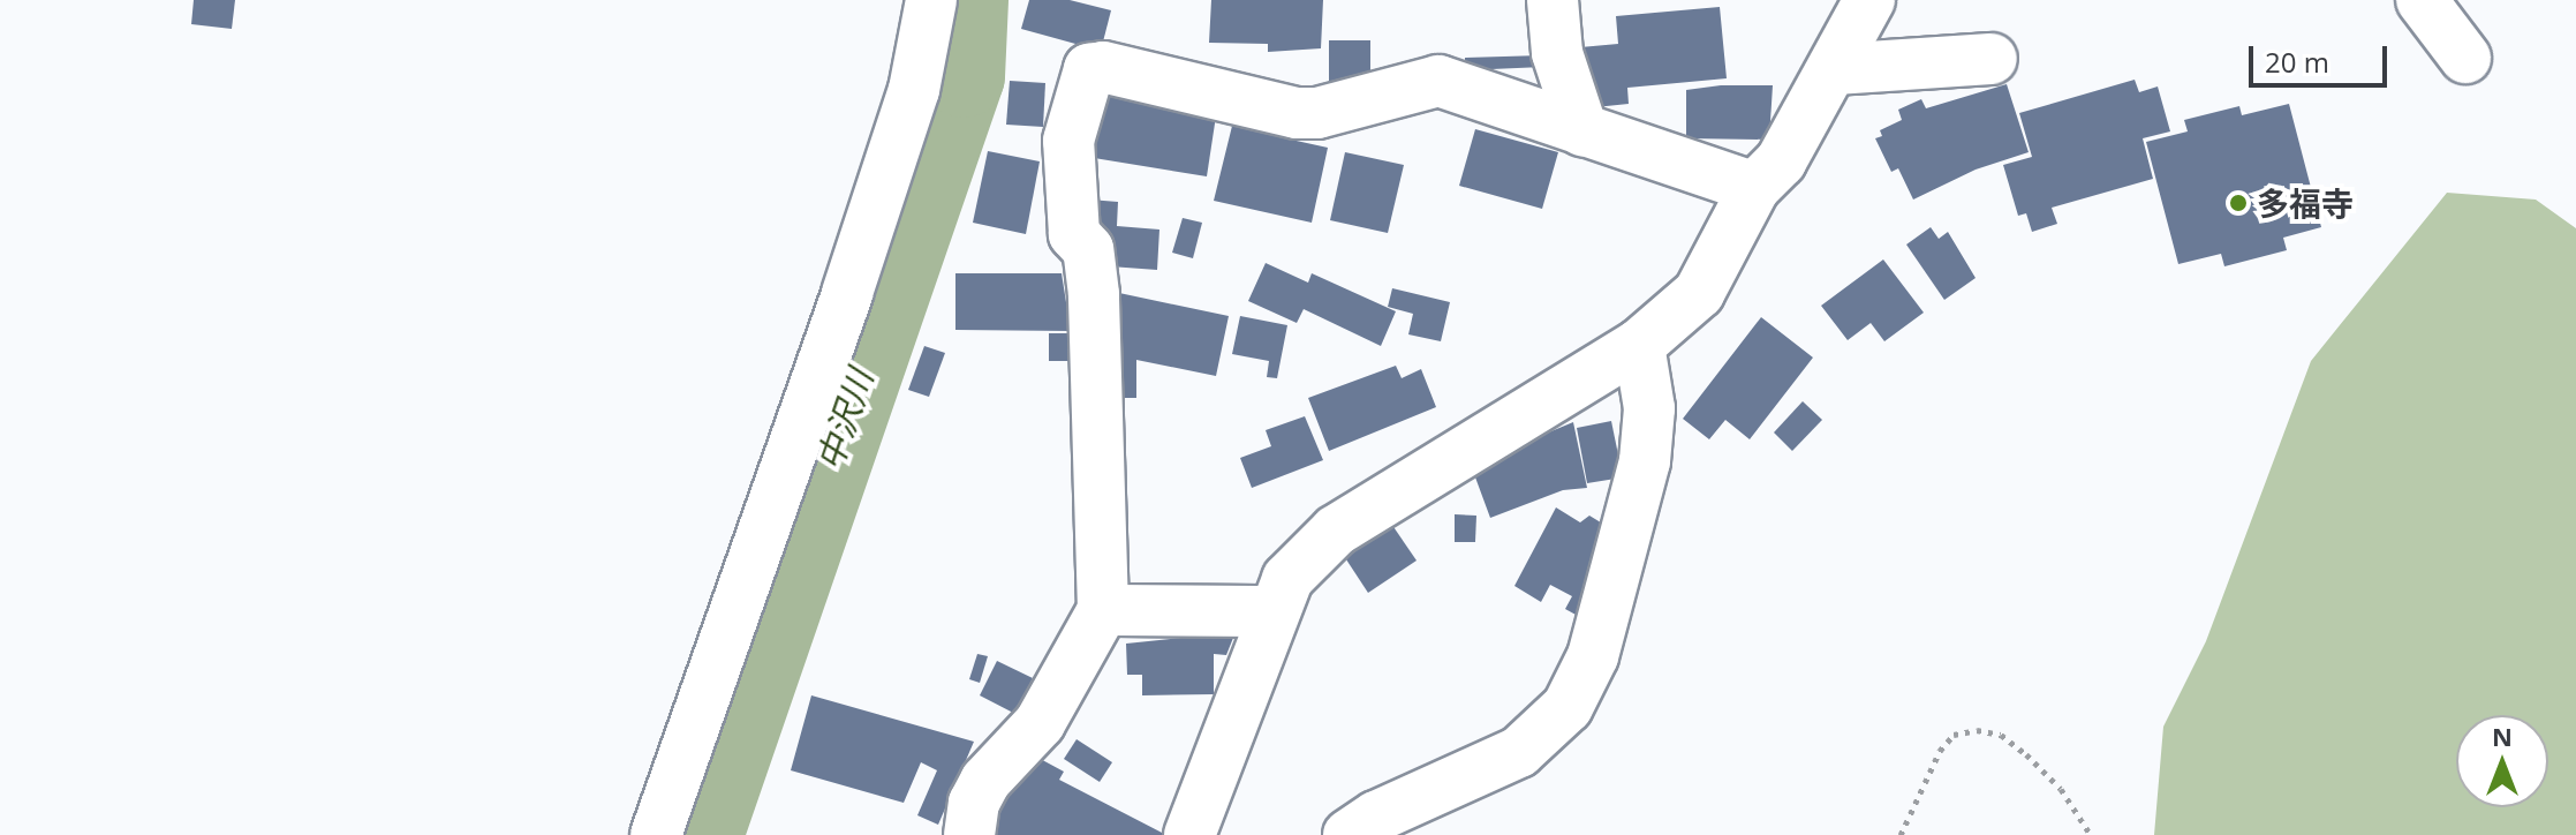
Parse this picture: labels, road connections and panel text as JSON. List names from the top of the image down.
{
  "water": ["中沢川"],
  "places": ["多福寺"],
  "scale_bar": "20 m",
  "north": "top"
}
